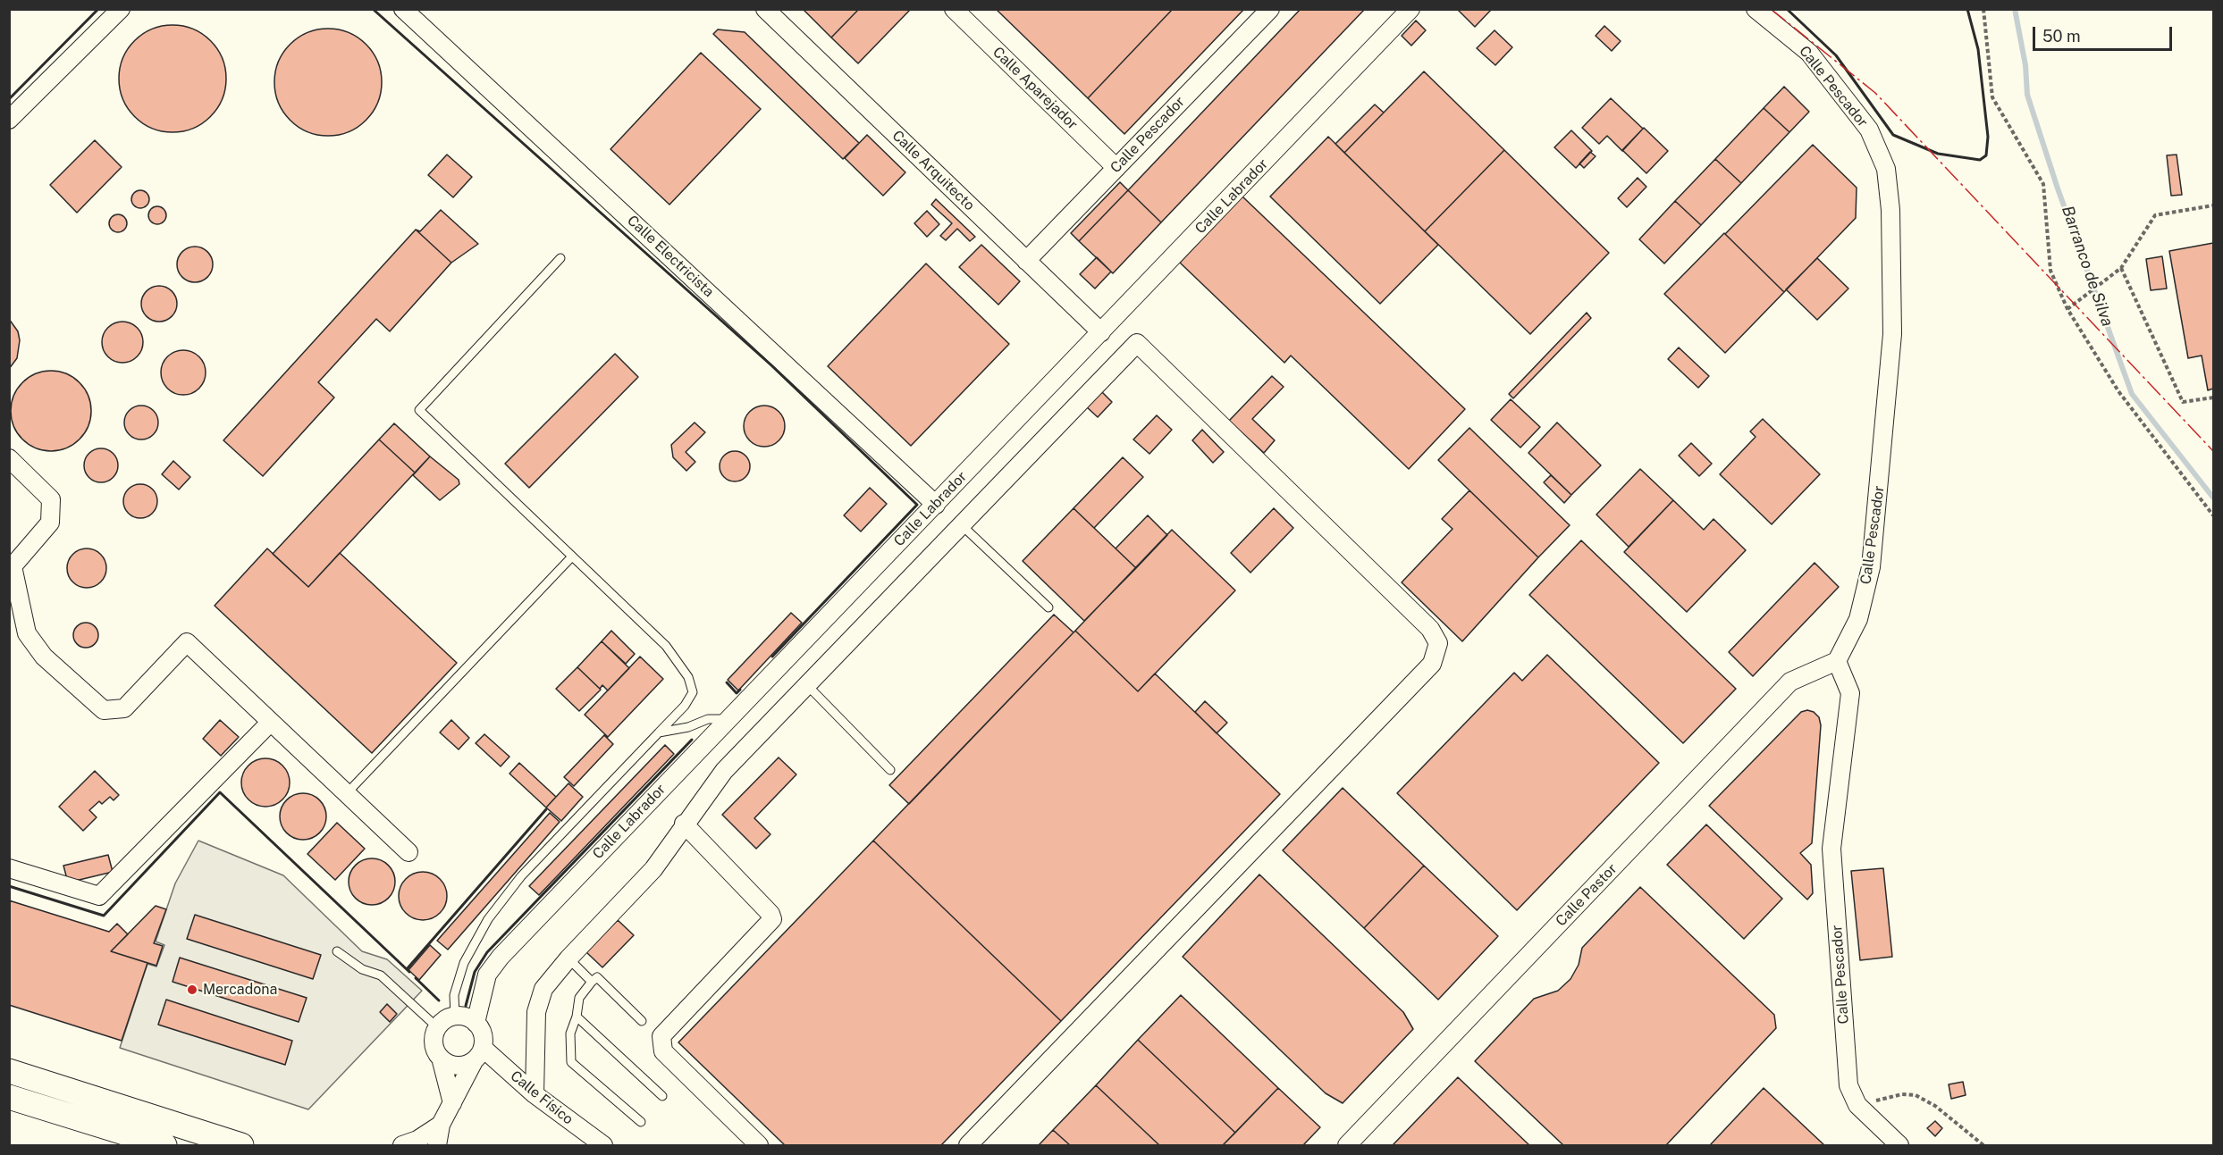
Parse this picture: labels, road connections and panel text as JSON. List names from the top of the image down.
{
  "streets": {
    "street": [
      "Calle Pescador",
      "Calle Aparejador",
      "Calle Arquitecto",
      "Calle Labrador",
      "Calle Electricista",
      "Calle Pastor",
      "Calle Físico"
    ]
  },
  "crossings": [
    ["Calle Pescador", "Calle Aparejador"],
    ["Calle Pescador", "Calle Arquitecto"],
    ["Calle Pescador", "Calle Pastor"],
    ["Calle Arquitecto", "Calle Labrador"],
    ["Calle Labrador", "Calle Electricista"],
    ["Calle Labrador", "Calle Físico"]
  ],
  "water": ["Barranco de Silva"],
  "places": ["Mercadona"],
  "scale_bar": "50 m"
}
